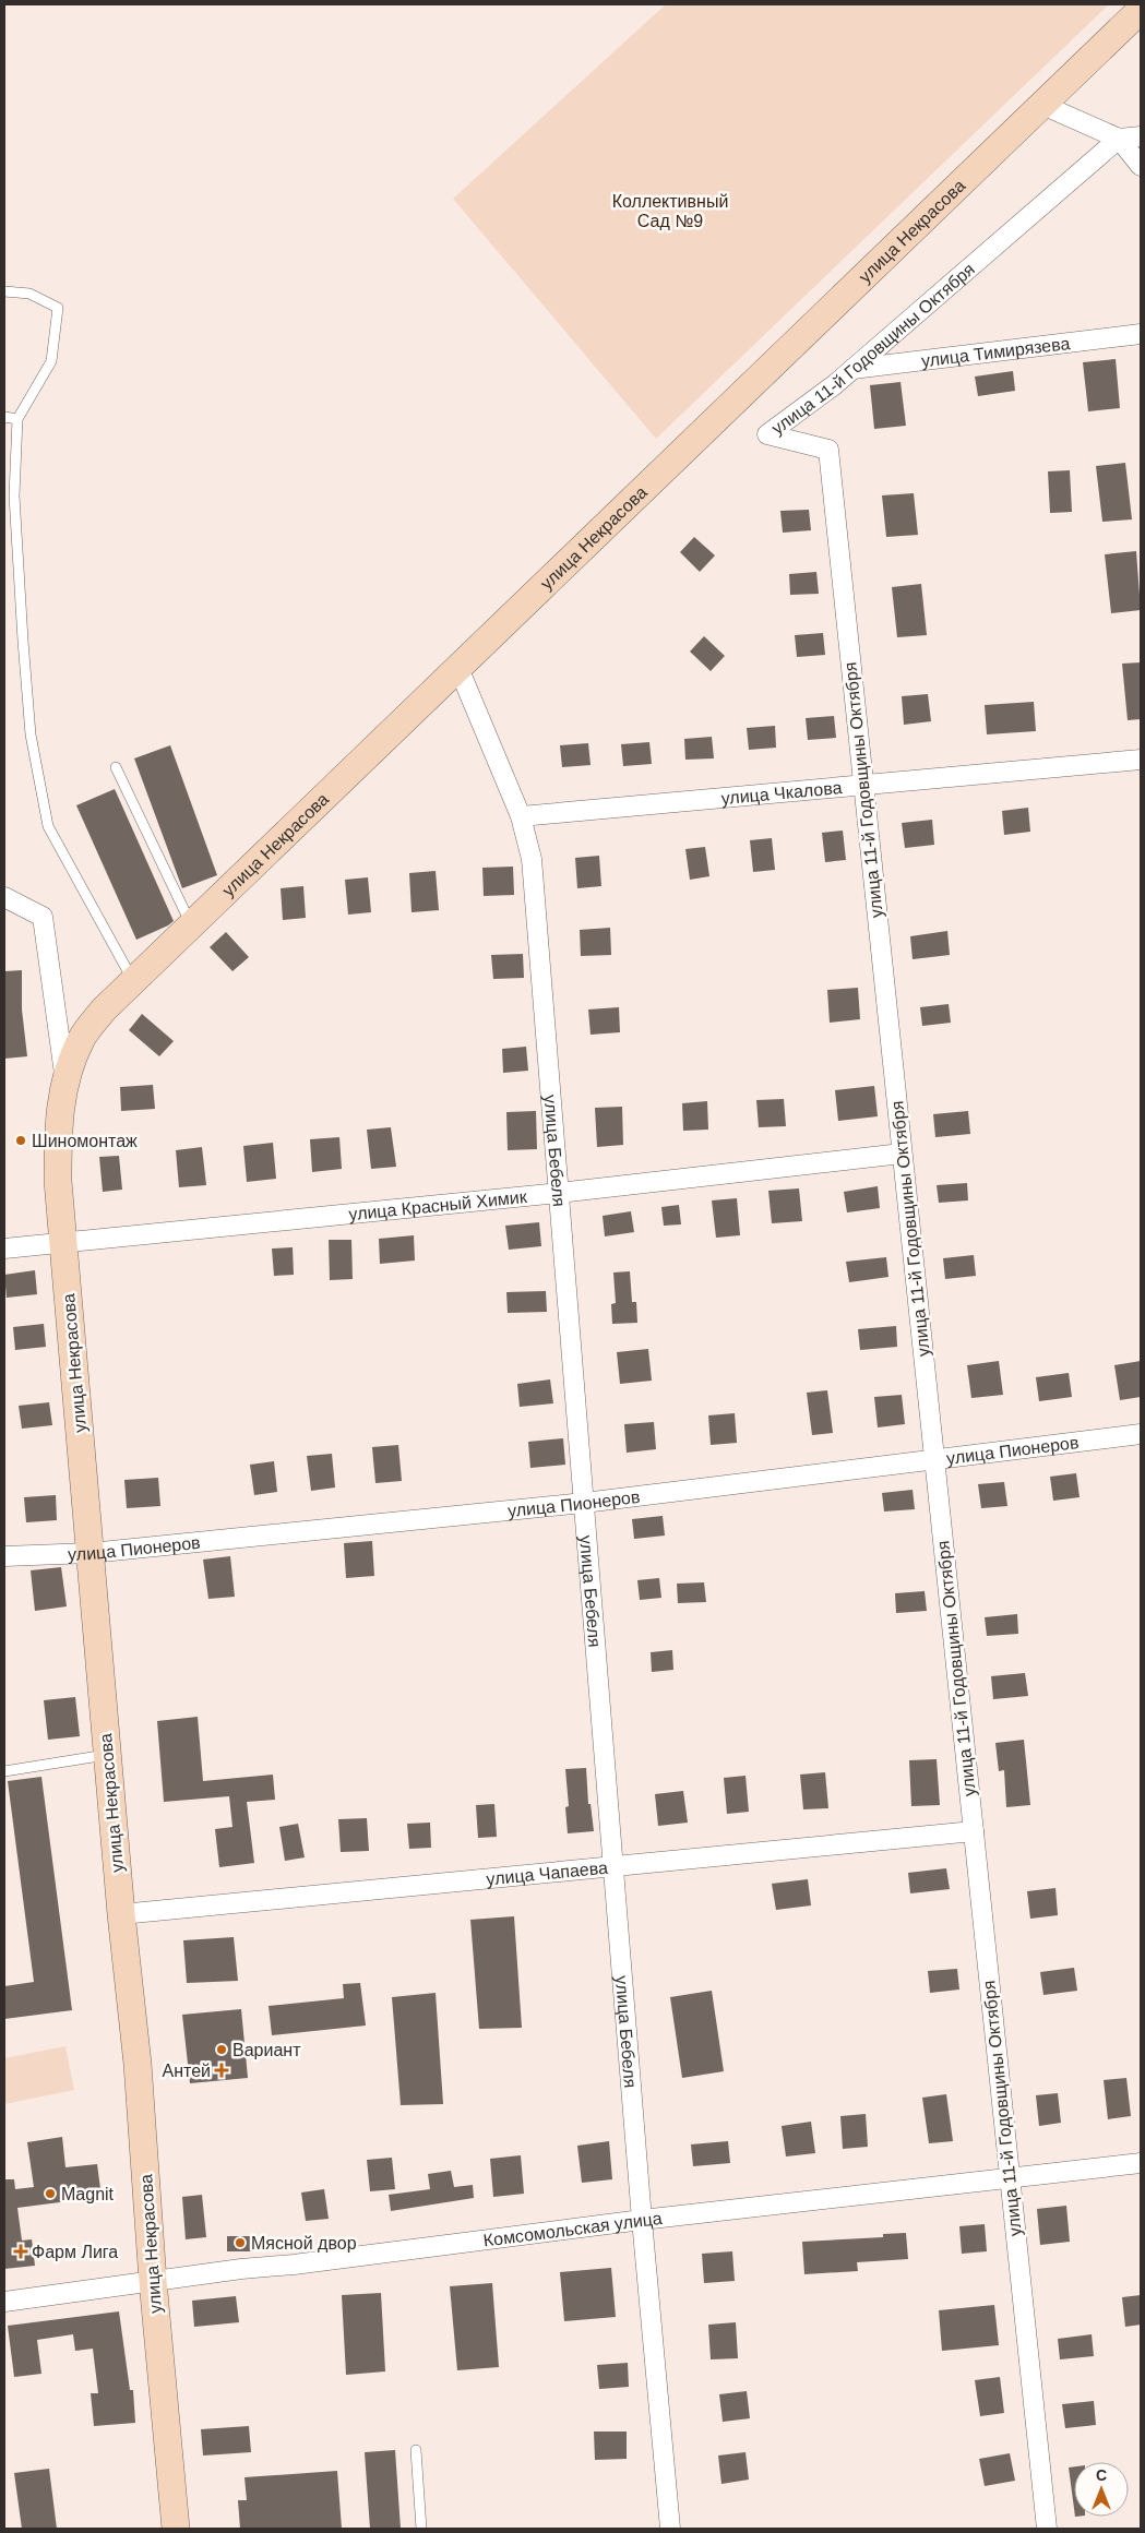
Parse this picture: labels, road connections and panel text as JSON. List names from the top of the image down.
{
  "streets": {
    "street": [
      "улица Некрасова",
      "улица 11-й Годовщины Октября",
      "улица Тимирязева",
      "улица Чкалова",
      "улица Бебеля",
      "улица Красный Химик",
      "улица Пионеров",
      "улица Чапаева",
      "Комсомольская улица"
    ]
  },
  "crossings": [
    ["улица Некрасова", "улица Бебеля"],
    ["улица Некрасова", "улица Красный Химик"],
    ["улица Некрасова", "улица Пионеров"],
    ["улица Некрасова", "улица Чапаева"],
    ["улица Некрасова", "Комсомольская улица"],
    ["улица 11-й Годовщины Октября", "улица Тимирязева"],
    ["улица 11-й Годовщины Октября", "улица Чкалова"],
    ["улица 11-й Годовщины Октября", "улица Красный Химик"],
    ["улица 11-й Годовщины Октября", "улица Пионеров"],
    ["улица 11-й Годовщины Октября", "улица Чапаева"],
    ["улица 11-й Годовщины Октября", "Комсомольская улица"],
    ["улица Чкалова", "улица Бебеля"],
    ["улица Бебеля", "улица Красный Химик"],
    ["улица Бебеля", "улица Пионеров"],
    ["улица Бебеля", "улица Чапаева"],
    ["улица Бебеля", "Комсомольская улица"]
  ],
  "parks": ["Коллективный Сад №9"],
  "places": {
    "other": [
      "Шиномонтаж",
      "Вариант",
      "Magnit",
      "Мясной двор"
    ],
    "health": ["Антей", "Фарм Лига"]
  },
  "north": "top"
}
